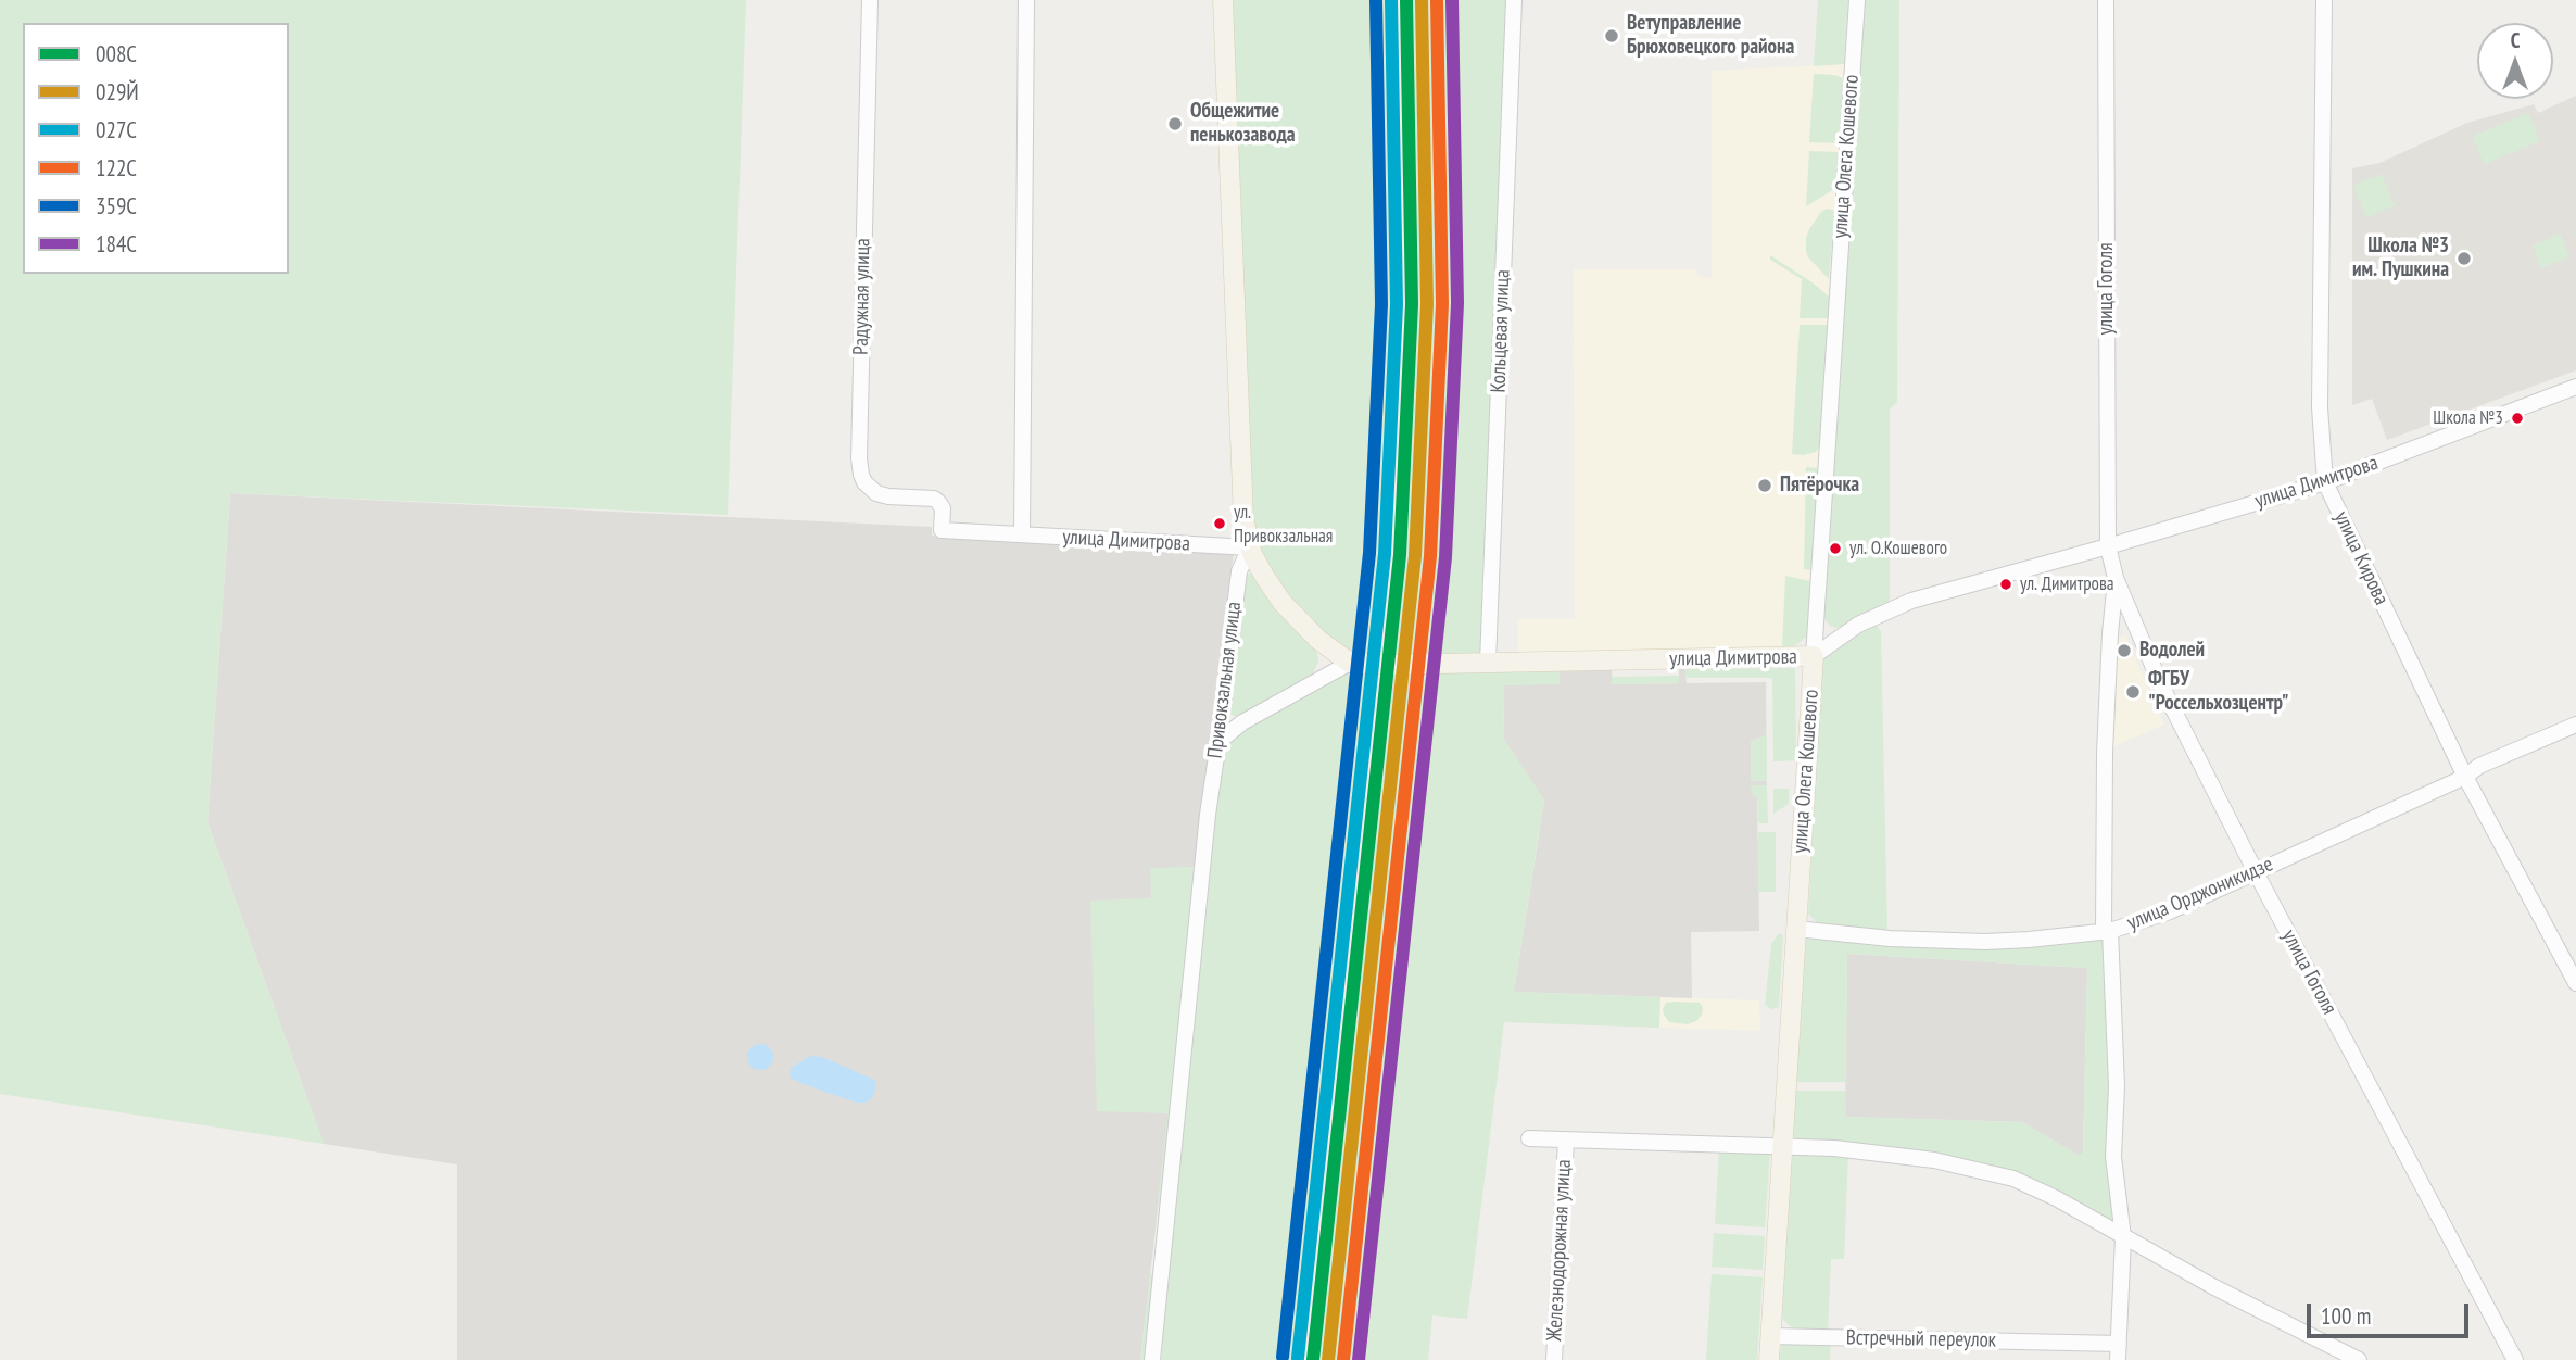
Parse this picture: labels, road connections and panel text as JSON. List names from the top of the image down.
{
  "streets": {
    "main road": ["улица Олега Кошевого", "улица Димитрова", "Привокзальная улица"],
    "street": [
      "улица Гоголя",
      "Радужная улица",
      "Кольцевая улица",
      "улица Кирова",
      "улица Орджоникидзе",
      "Железнодорожная улица",
      "Встречный переулок"
    ]
  },
  "crossings": [
    ["улица Олега Кошевого", "улица Димитрова"],
    ["улица Олега Кошевого", "улица Орджоникидзе"],
    ["улица Олега Кошевого", "Железнодорожная улица"],
    ["улица Олега Кошевого", "Встречный переулок"],
    ["улица Гоголя", "улица Димитрова"],
    ["улица Гоголя", "улица Орджоникидзе"],
    ["улица Гоголя", "Встречный переулок"],
    ["Радужная улица", "улица Димитрова"],
    ["Кольцевая улица", "улица Димитрова"],
    ["улица Димитрова", "улица Кирова"],
    ["улица Димитрова", "Привокзальная улица"],
    ["улица Кирова", "улица Орджоникидзе"]
  ],
  "places": [
    "Ветуправление Брюховецкого района",
    "Общежитие пенькозавода",
    "Школа №3 им. Пушкина",
    "Школа №3",
    "Пятёрочка",
    "ул. Привокзальная",
    "ул. О.Кошевого",
    "ул. Димитрова",
    "Водолей",
    "ФГБУ \"Россельхозцентр\""
  ],
  "lines": [
    "transit line 008С",
    "transit line 029Й",
    "transit line 027С",
    "transit line 122С",
    "transit line 359С",
    "transit line 184С"
  ],
  "legend": [
    "008С",
    "029Й",
    "027С",
    "122С",
    "359С",
    "184С"
  ],
  "scale_bar": "100 m",
  "north": "top"
}
